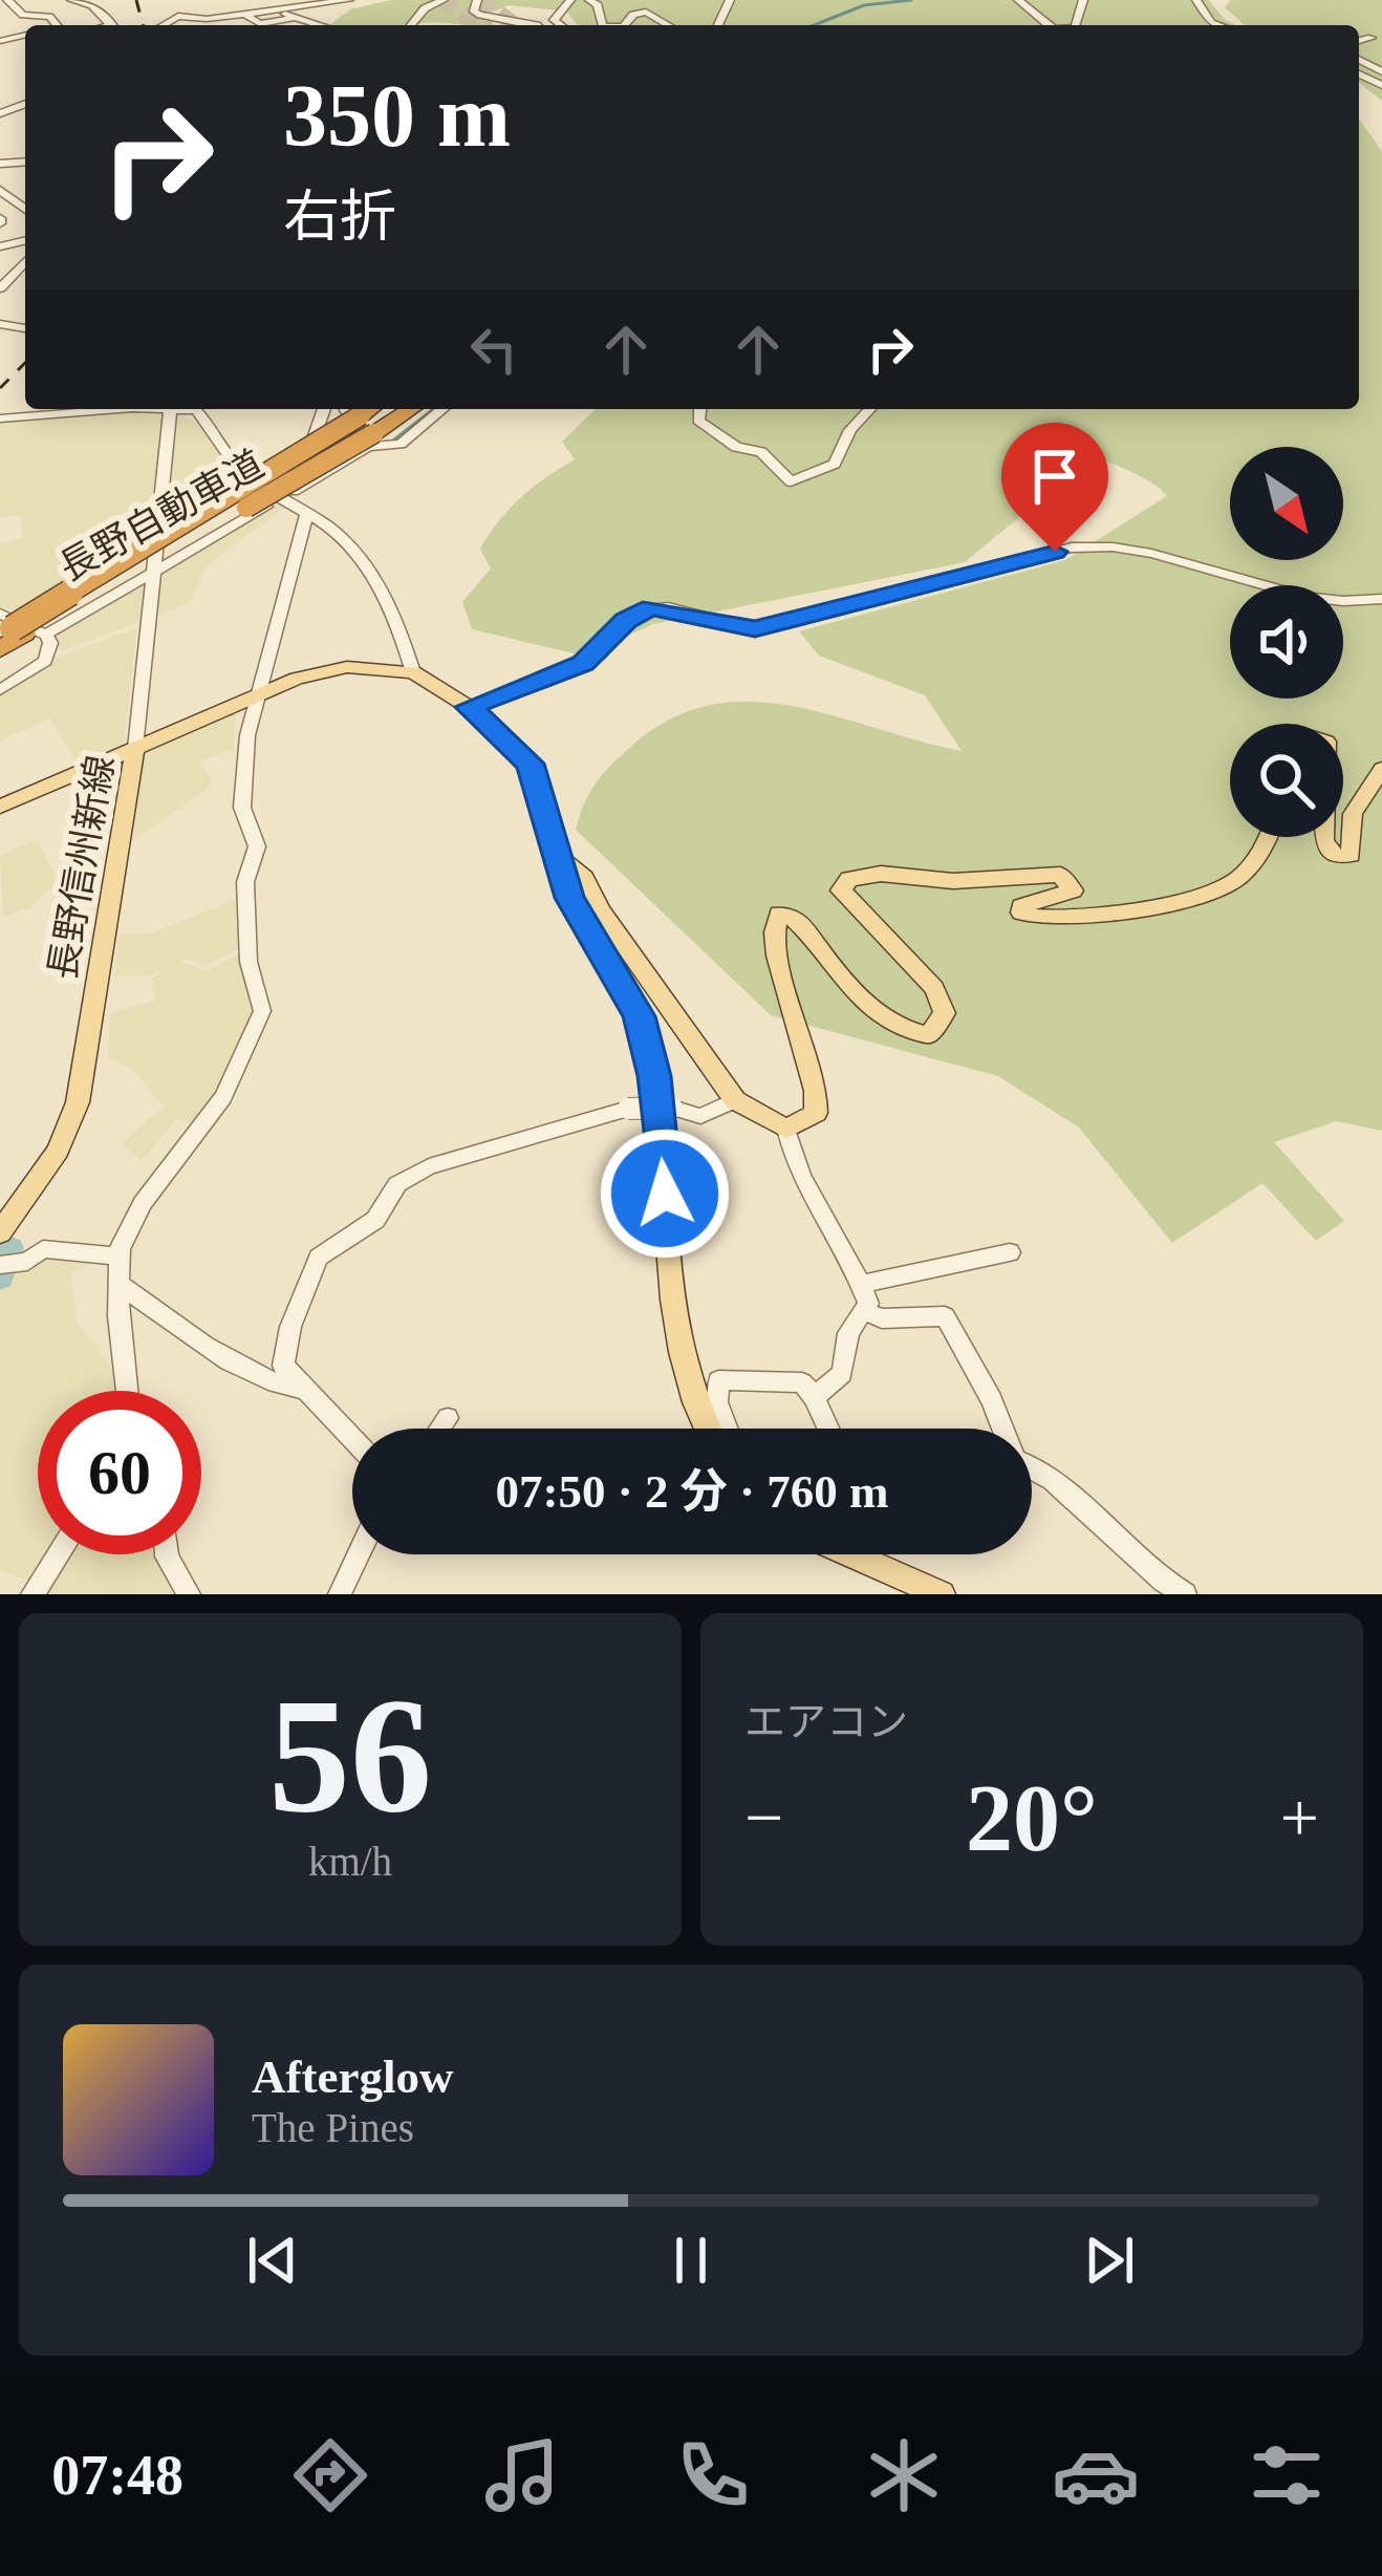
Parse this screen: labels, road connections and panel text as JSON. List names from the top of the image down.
{
  "streets": {
    "highway": ["長野自動車道"],
    "main road": ["長野信州新線"]
  },
  "north": "bottom right",
  "page": {
    "turn": ["350 m", "右折"],
    "limit": "60",
    "trip": "07:50 · 2 分 · 760 m",
    "tile": [
      ["56", "km/h"],
      "エアコン"
    ],
    "heat": ["−", "20°", "+"],
    "song": ["Afterglow", "The Pines"],
    "tabs": "07:48"
  }
}
